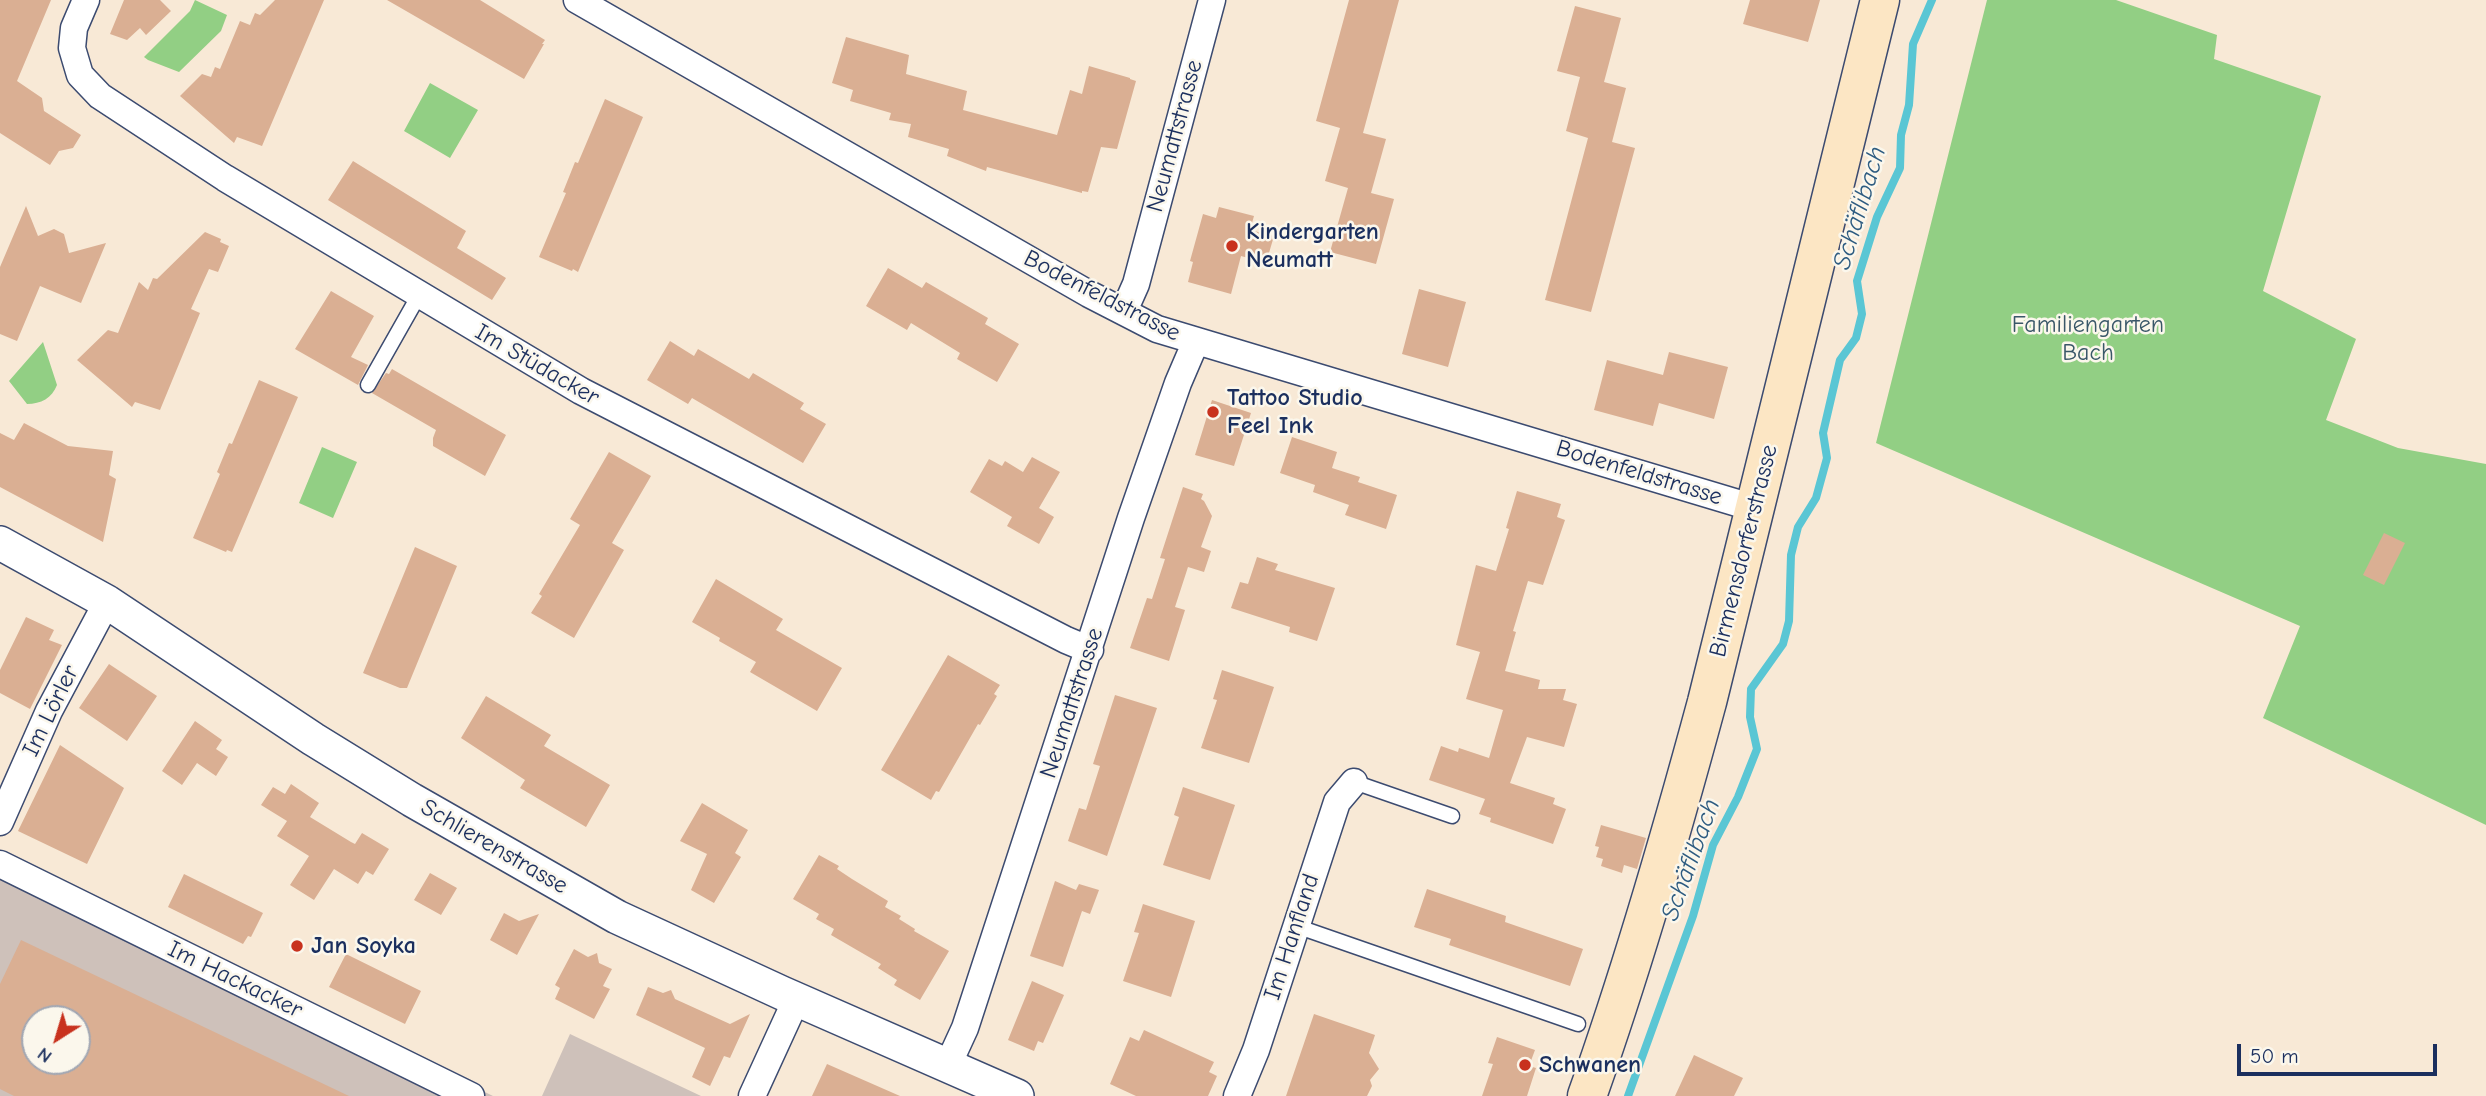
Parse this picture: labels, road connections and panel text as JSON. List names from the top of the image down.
{
  "streets": {
    "main road": ["Birmensdorferstrasse"],
    "street": [
      "Neumattstrasse",
      "Bodenfeldstrasse",
      "Im Stüdacker",
      "Im Lörler",
      "Schlierenstrasse",
      "Im Hanfland",
      "Im Hackacker"
    ]
  },
  "crossings": [
    ["Neumattstrasse", "Bodenfeldstrasse"],
    ["Neumattstrasse", "Im Stüdacker"],
    ["Neumattstrasse", "Schlierenstrasse"],
    ["Bodenfeldstrasse", "Birmensdorferstrasse"],
    ["Im Lörler", "Schlierenstrasse"]
  ],
  "water": ["Schäflibach"],
  "parks": ["Familiengarten Bach"],
  "places": [
    "Kindergarten Neumatt",
    "Tattoo Studio Feel Ink",
    "Jan Soyka",
    "Schwanen"
  ],
  "scale_bar": "50 m",
  "north": "bottom left"
}
